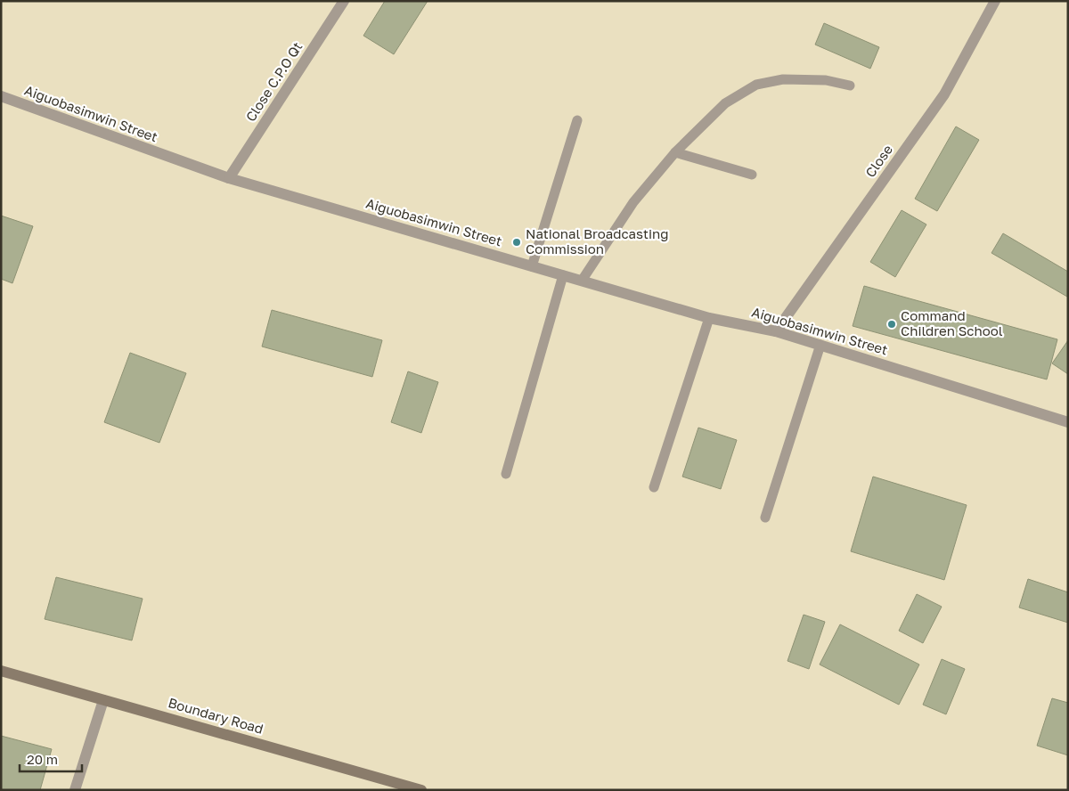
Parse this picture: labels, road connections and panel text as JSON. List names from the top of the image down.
{
  "streets": {
    "street": [
      "Close C.P.O Qt",
      "Aiguobasimwin Street",
      "Close",
      "Boundary Road"
    ]
  },
  "crossings": [
    ["Close C.P.O Qt", "Aiguobasimwin Street"],
    ["Aiguobasimwin Street", "Close"]
  ],
  "places": ["National Broadcasting Commission", "Command Children School"],
  "scale_bar": "20 m"
}
